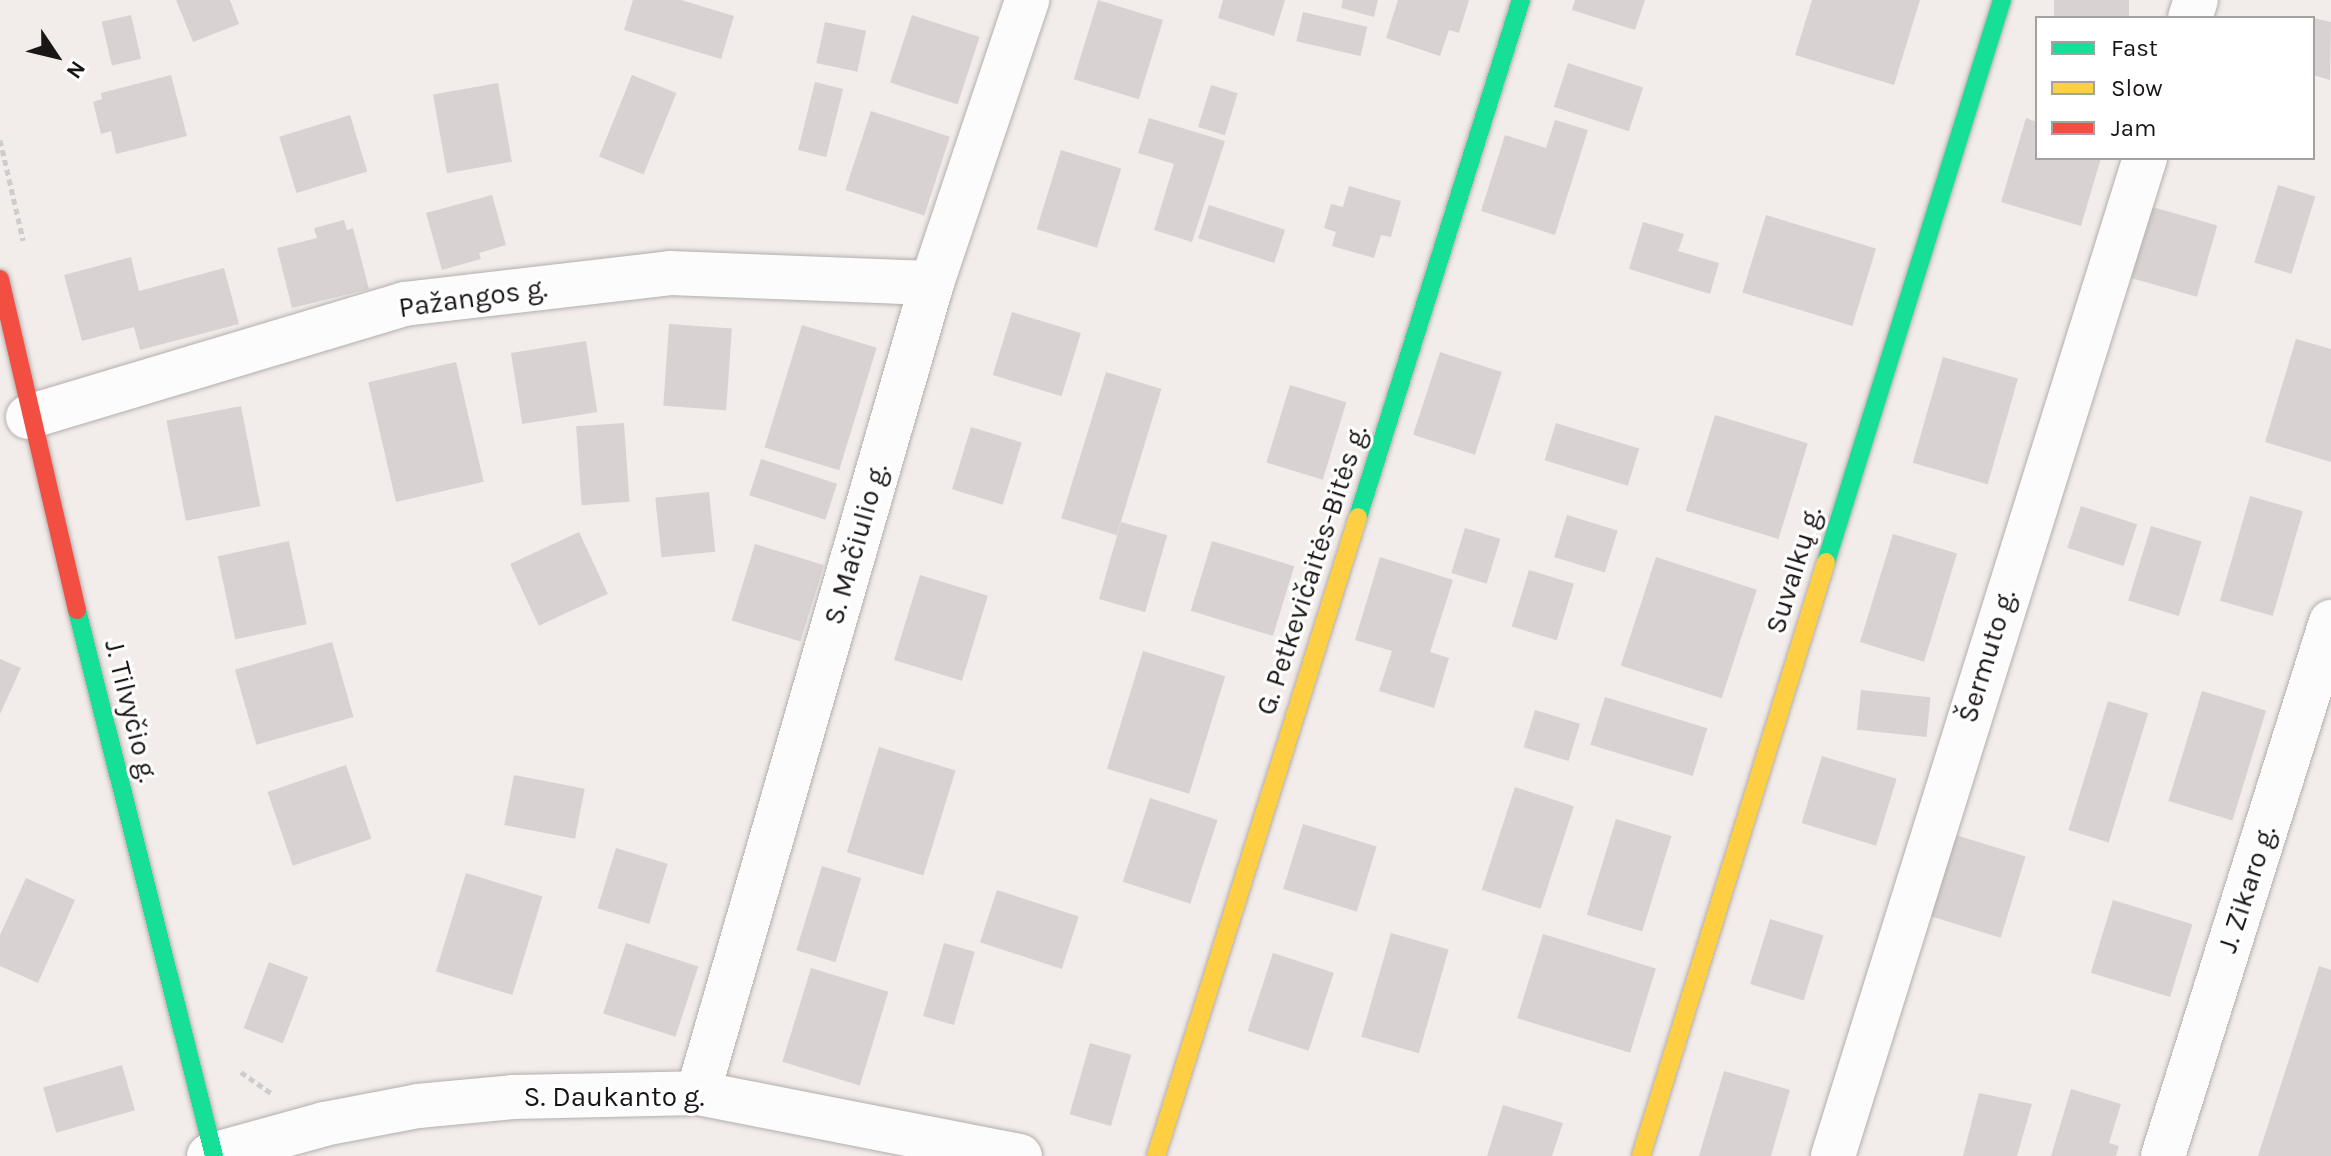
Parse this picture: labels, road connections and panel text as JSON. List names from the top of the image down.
{
  "streets": {
    "street": [
      "Pažangos g.",
      "S. Mačiulio g.",
      "G. Petkevičaitės-Bitės g.",
      "Suvalkų g.",
      "Šermuto g.",
      "J. Tilvyčio g.",
      "J. Zikaro g.",
      "S. Daukanto g."
    ]
  },
  "crossings": [
    ["Pažangos g.", "S. Mačiulio g."],
    ["Pažangos g.", "J. Tilvyčio g."],
    ["S. Mačiulio g.", "S. Daukanto g."],
    ["J. Tilvyčio g.", "S. Daukanto g."]
  ],
  "legend": ["Fast", "Slow", "Jam"],
  "north": "bottom right"
}
